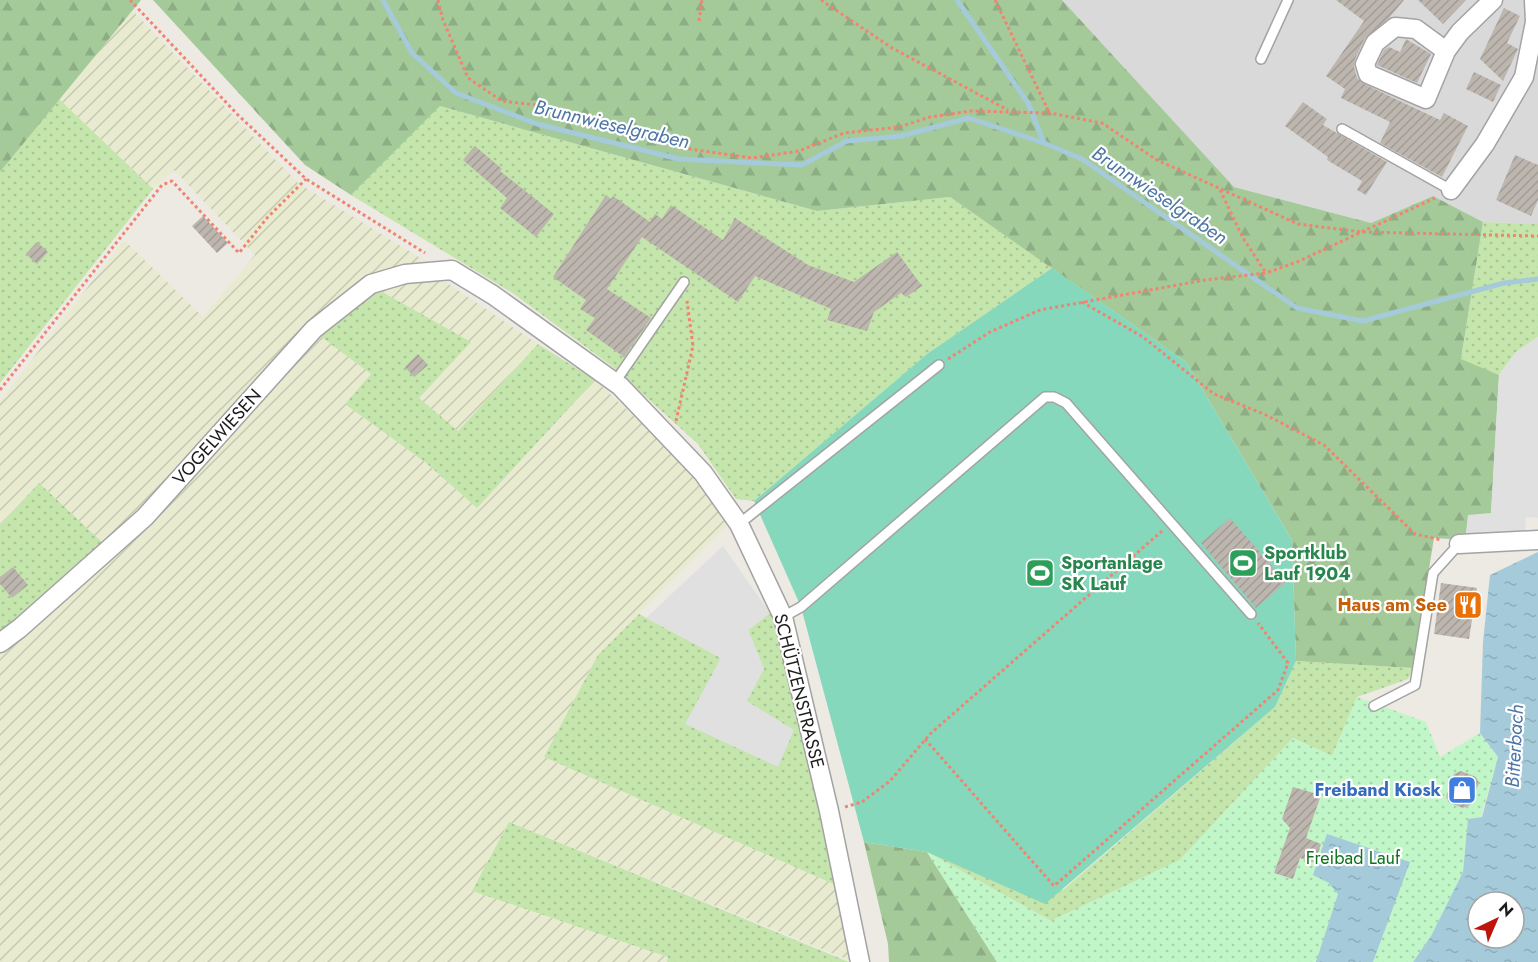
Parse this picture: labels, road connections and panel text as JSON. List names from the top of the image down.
{
  "streets": {
    "street": ["VOGELWIESEN", "SCHÜTZENSTRASSE"]
  },
  "crossings": [
    ["VOGELWIESEN", "SCHÜTZENSTRASSE"]
  ],
  "water": ["Brunnwieselgraben", "Bitterbach"],
  "parks": ["Freibad Lauf"],
  "places": {
    "sports": ["Sportklub Lauf 1904", "Sportanlage SK Lauf"],
    "restaurant": ["Haus am See"],
    "shop": ["Freiband Kiosk"]
  },
  "north": "top right"
}
